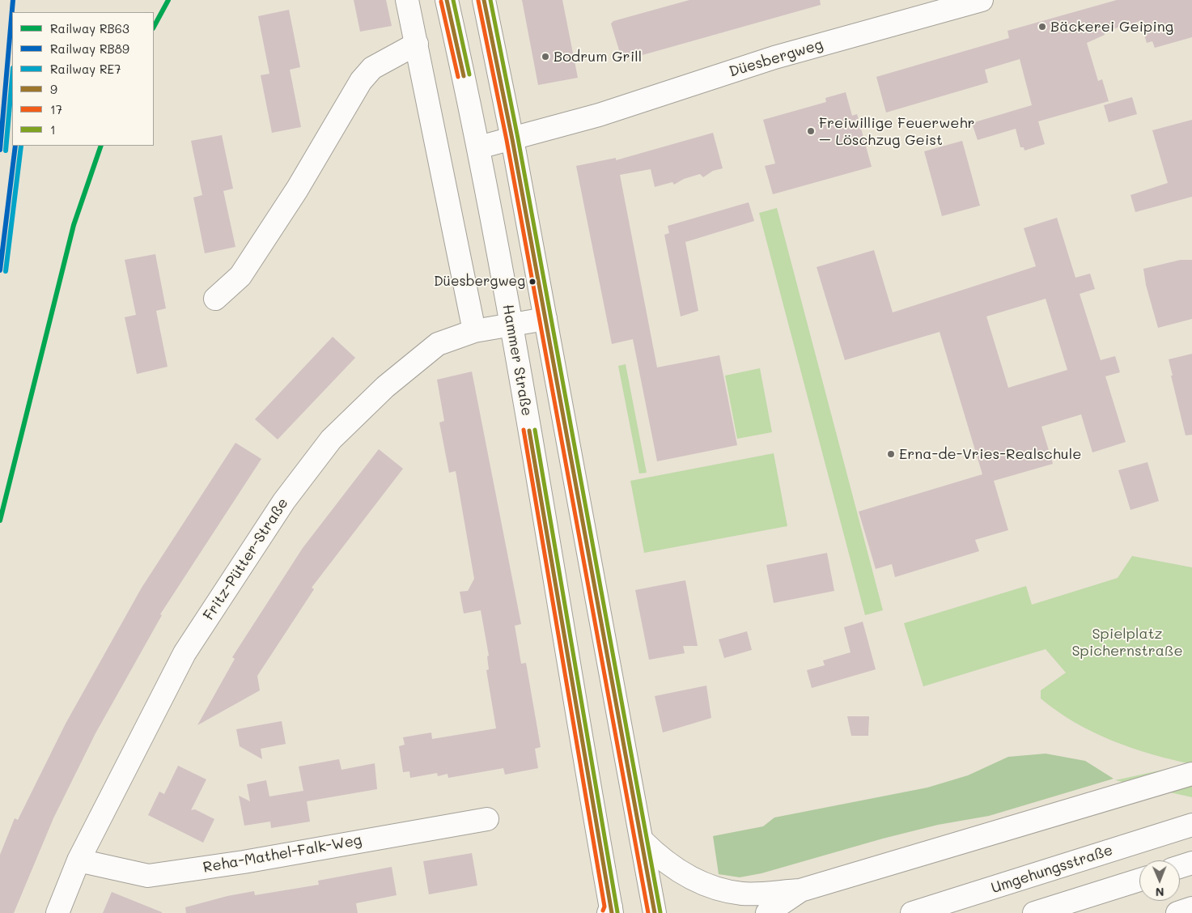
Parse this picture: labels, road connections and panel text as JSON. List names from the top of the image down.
{
  "streets": {
    "main road": [
      "Düesbergweg",
      "Hammer Straße",
      "Fritz-Pütter-Straße",
      "Reha-Mathel-Falk-Weg",
      "Umgehungsstraße"
    ]
  },
  "crossings": [
    ["Düesbergweg", "Hammer Straße"],
    ["Hammer Straße", "Fritz-Pütter-Straße"],
    ["Fritz-Pütter-Straße", "Reha-Mathel-Falk-Weg"]
  ],
  "parks": ["Spielplatz Spichernstraße"],
  "places": [
    "Bäckerei Geiping",
    "Bodrum Grill",
    "Freiwillige Feuerwehr – Löschzug Geist",
    "Düesbergweg",
    "Erna-de-Vries-Realschule"
  ],
  "lines": [
    "rail line RB63",
    "rail line RB89",
    "transit line 9",
    "transit line 1",
    "transit line 17",
    "rail line RE7"
  ],
  "legend": [
    "Railway RB63",
    "Railway RB89",
    "Railway RE7",
    "9",
    "17",
    "1"
  ],
  "north": "bottom"
}
